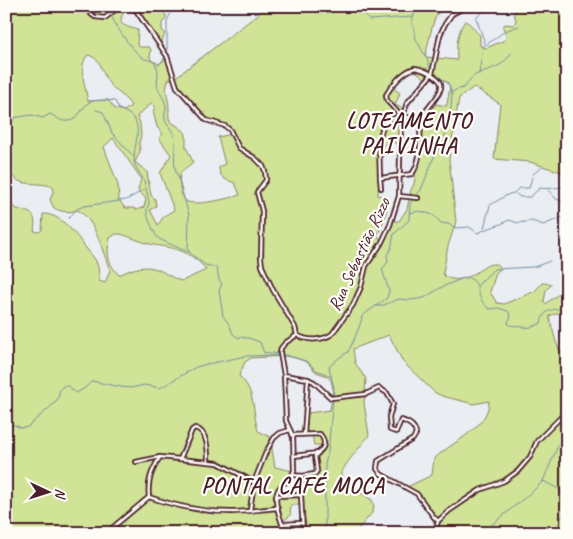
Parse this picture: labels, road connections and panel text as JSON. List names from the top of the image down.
{
  "streets": {
    "street": ["Rua Sebastião Rizzo"]
  },
  "districts": ["LOTEAMENTO PAIVINHA", "PONTAL CAFÉ MOCA"],
  "north": "right"
}
